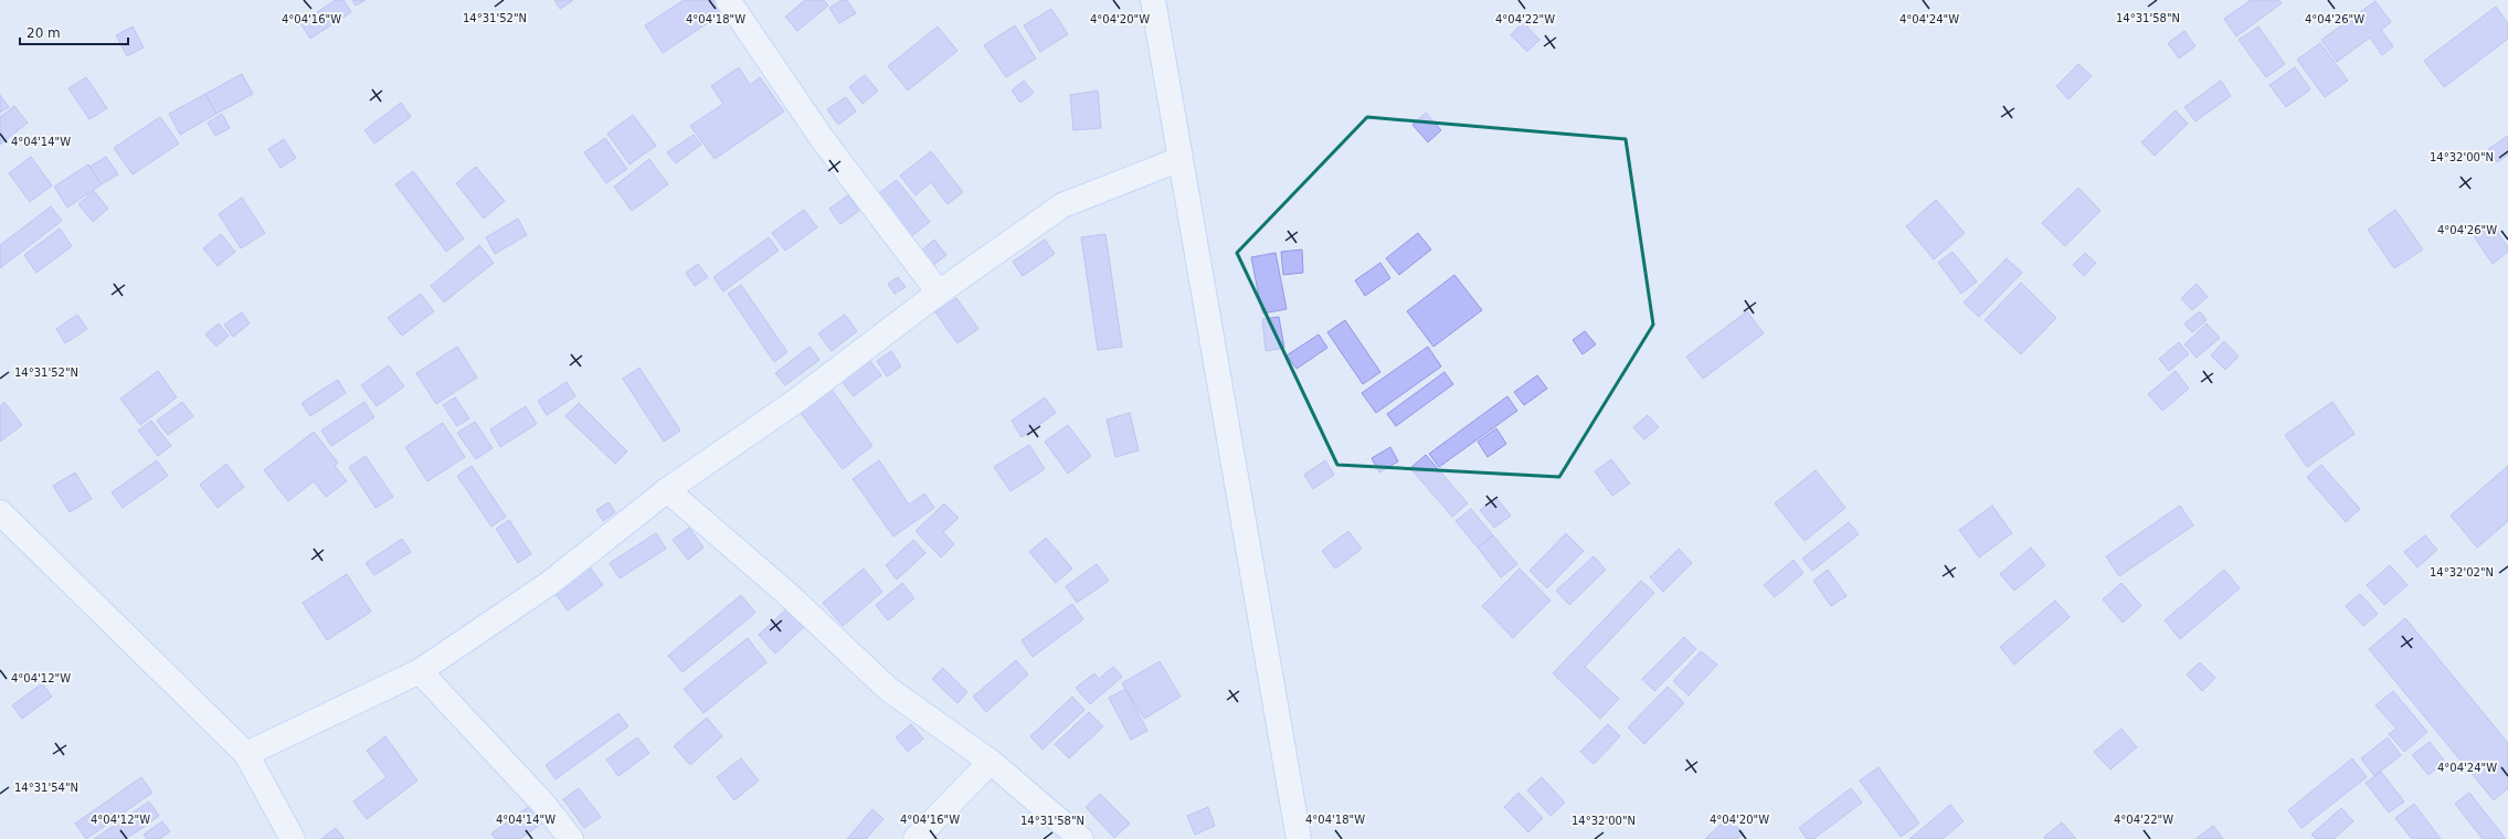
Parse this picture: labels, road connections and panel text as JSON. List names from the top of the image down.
{
  "scale_bar": "20 m",
  "coordinates": [
    "14°31'52\"N",
    "14°31'58\"N",
    "4°04'24\"W",
    "4°04'26\"W",
    "4°04'16\"W",
    "4°04'18\"W",
    "4°04'20\"W",
    "4°04'22\"W",
    "4°04'14\"W",
    "14°32'00\"N",
    "14°32'02\"N",
    "4°04'12\"W",
    "14°31'54\"N"
  ]
}
